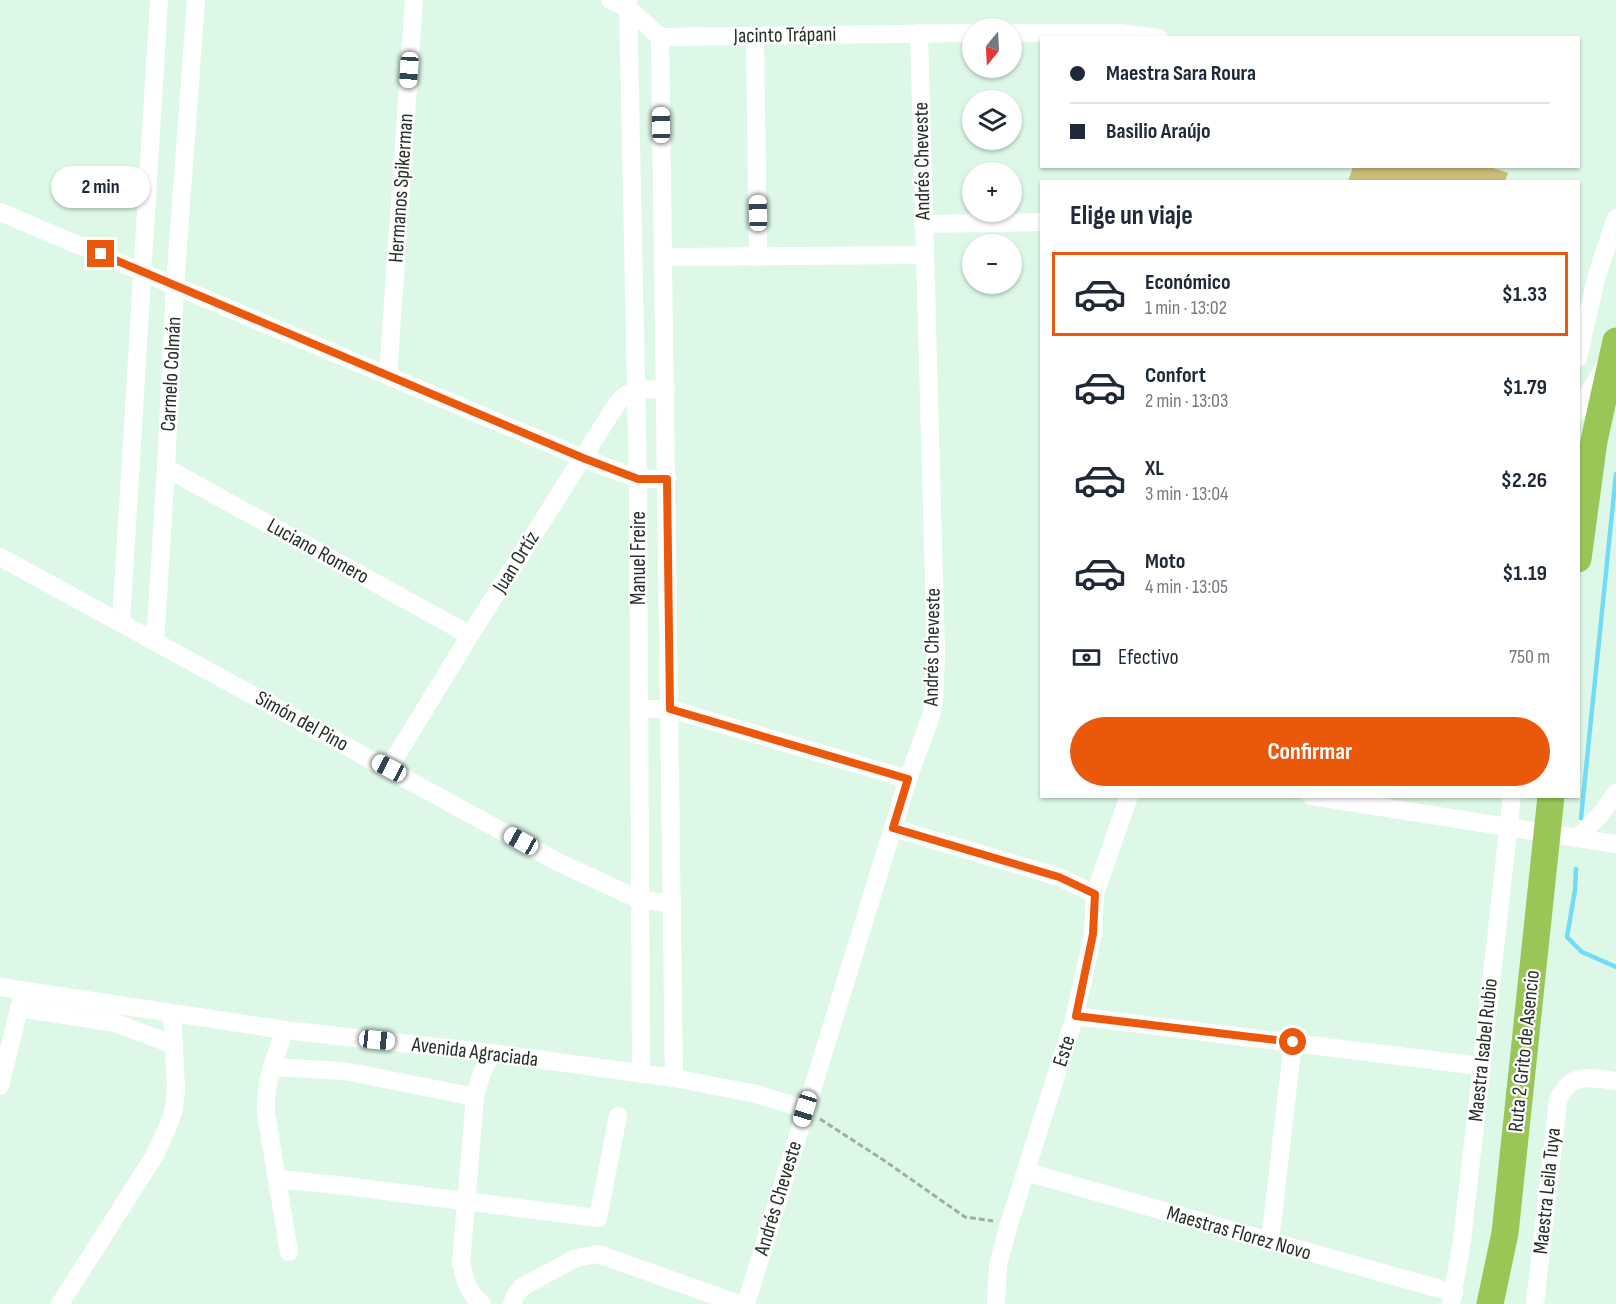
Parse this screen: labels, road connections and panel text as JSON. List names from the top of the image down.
{
  "streets": {
    "highway": ["Ruta 2 Grito de Asencio"],
    "street": [
      "Jacinto Trápani",
      "Andrés Cheveste",
      "Hermanos Spikerman",
      "Carmelo Colmán",
      "Luciano Romero",
      "Manuel Freire",
      "Juan Ortíz",
      "Simón del Pino",
      "Maestra Isabel Rubio",
      "Este",
      "Avenida Agraciada",
      "Maestra Leila Tuya",
      "Maestras Florez Novo"
    ]
  },
  "crossings": [
    ["Jacinto Trápani", "Andrés Cheveste"],
    ["Jacinto Trápani", "Manuel Freire"],
    ["Andrés Cheveste", "Avenida Agraciada"],
    ["Carmelo Colmán", "Luciano Romero"],
    ["Carmelo Colmán", "Simón del Pino"],
    ["Luciano Romero", "Juan Ortíz"],
    ["Manuel Freire", "Juan Ortíz"],
    ["Manuel Freire", "Simón del Pino"],
    ["Manuel Freire", "Avenida Agraciada"],
    ["Juan Ortíz", "Simón del Pino"],
    ["Maestra Isabel Rubio", "Maestras Florez Novo"],
    ["Este", "Maestras Florez Novo"]
  ],
  "north": "bottom",
  "page": {
    "map_buttons": ["+", "−"],
    "banner": ["Maestra Sara Roura", "Basilio Araújo"],
    "bubble": "2 min",
    "heading": "Elige un viaje",
    "list": [
      {
        "name": "Económico",
        "note": "1 min · 13:02",
        "value": "$1.33"
      },
      {
        "name": "Confort",
        "note": "2 min · 13:03",
        "value": "$1.79"
      },
      {
        "name": "XL",
        "note": "3 min · 13:04",
        "value": "$2.26"
      },
      {
        "name": "Moto",
        "note": "4 min · 13:05",
        "value": "$1.19"
      }
    ],
    "pay": ["Efectivo", "750 m"],
    "buttons": "Confirmar"
  }
}
